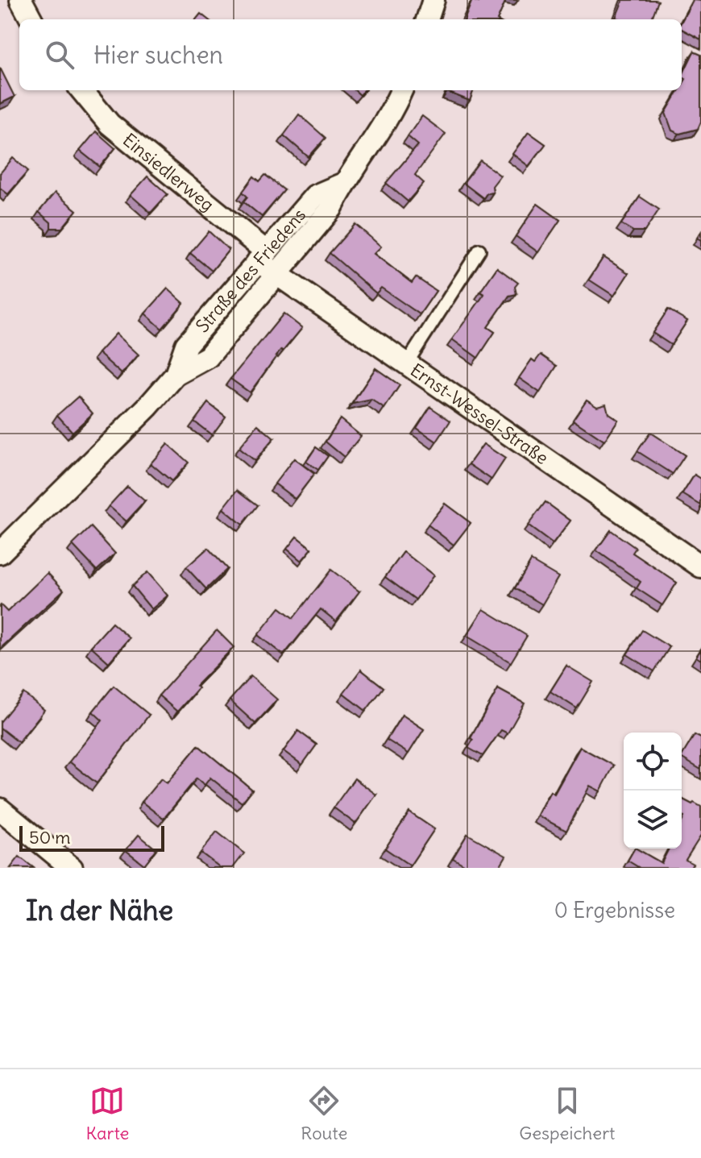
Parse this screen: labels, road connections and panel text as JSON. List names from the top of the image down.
{
  "streets": {
    "street": ["Einsiedlerweg", "Straße des Friedens", "Ernst-Wessel-Straße"]
  },
  "crossings": [
    ["Einsiedlerweg", "Straße des Friedens"],
    ["Einsiedlerweg", "Ernst-Wessel-Straße"],
    ["Straße des Friedens", "Ernst-Wessel-Straße"]
  ],
  "scale_bar": "50 m",
  "page": {
    "search": "Hier suchen",
    "scale": "50 m",
    "heading": ["In der Nähe", "0 Ergebnisse"],
    "nav": ["Karte", "Route", "Gespeichert"]
  }
}
